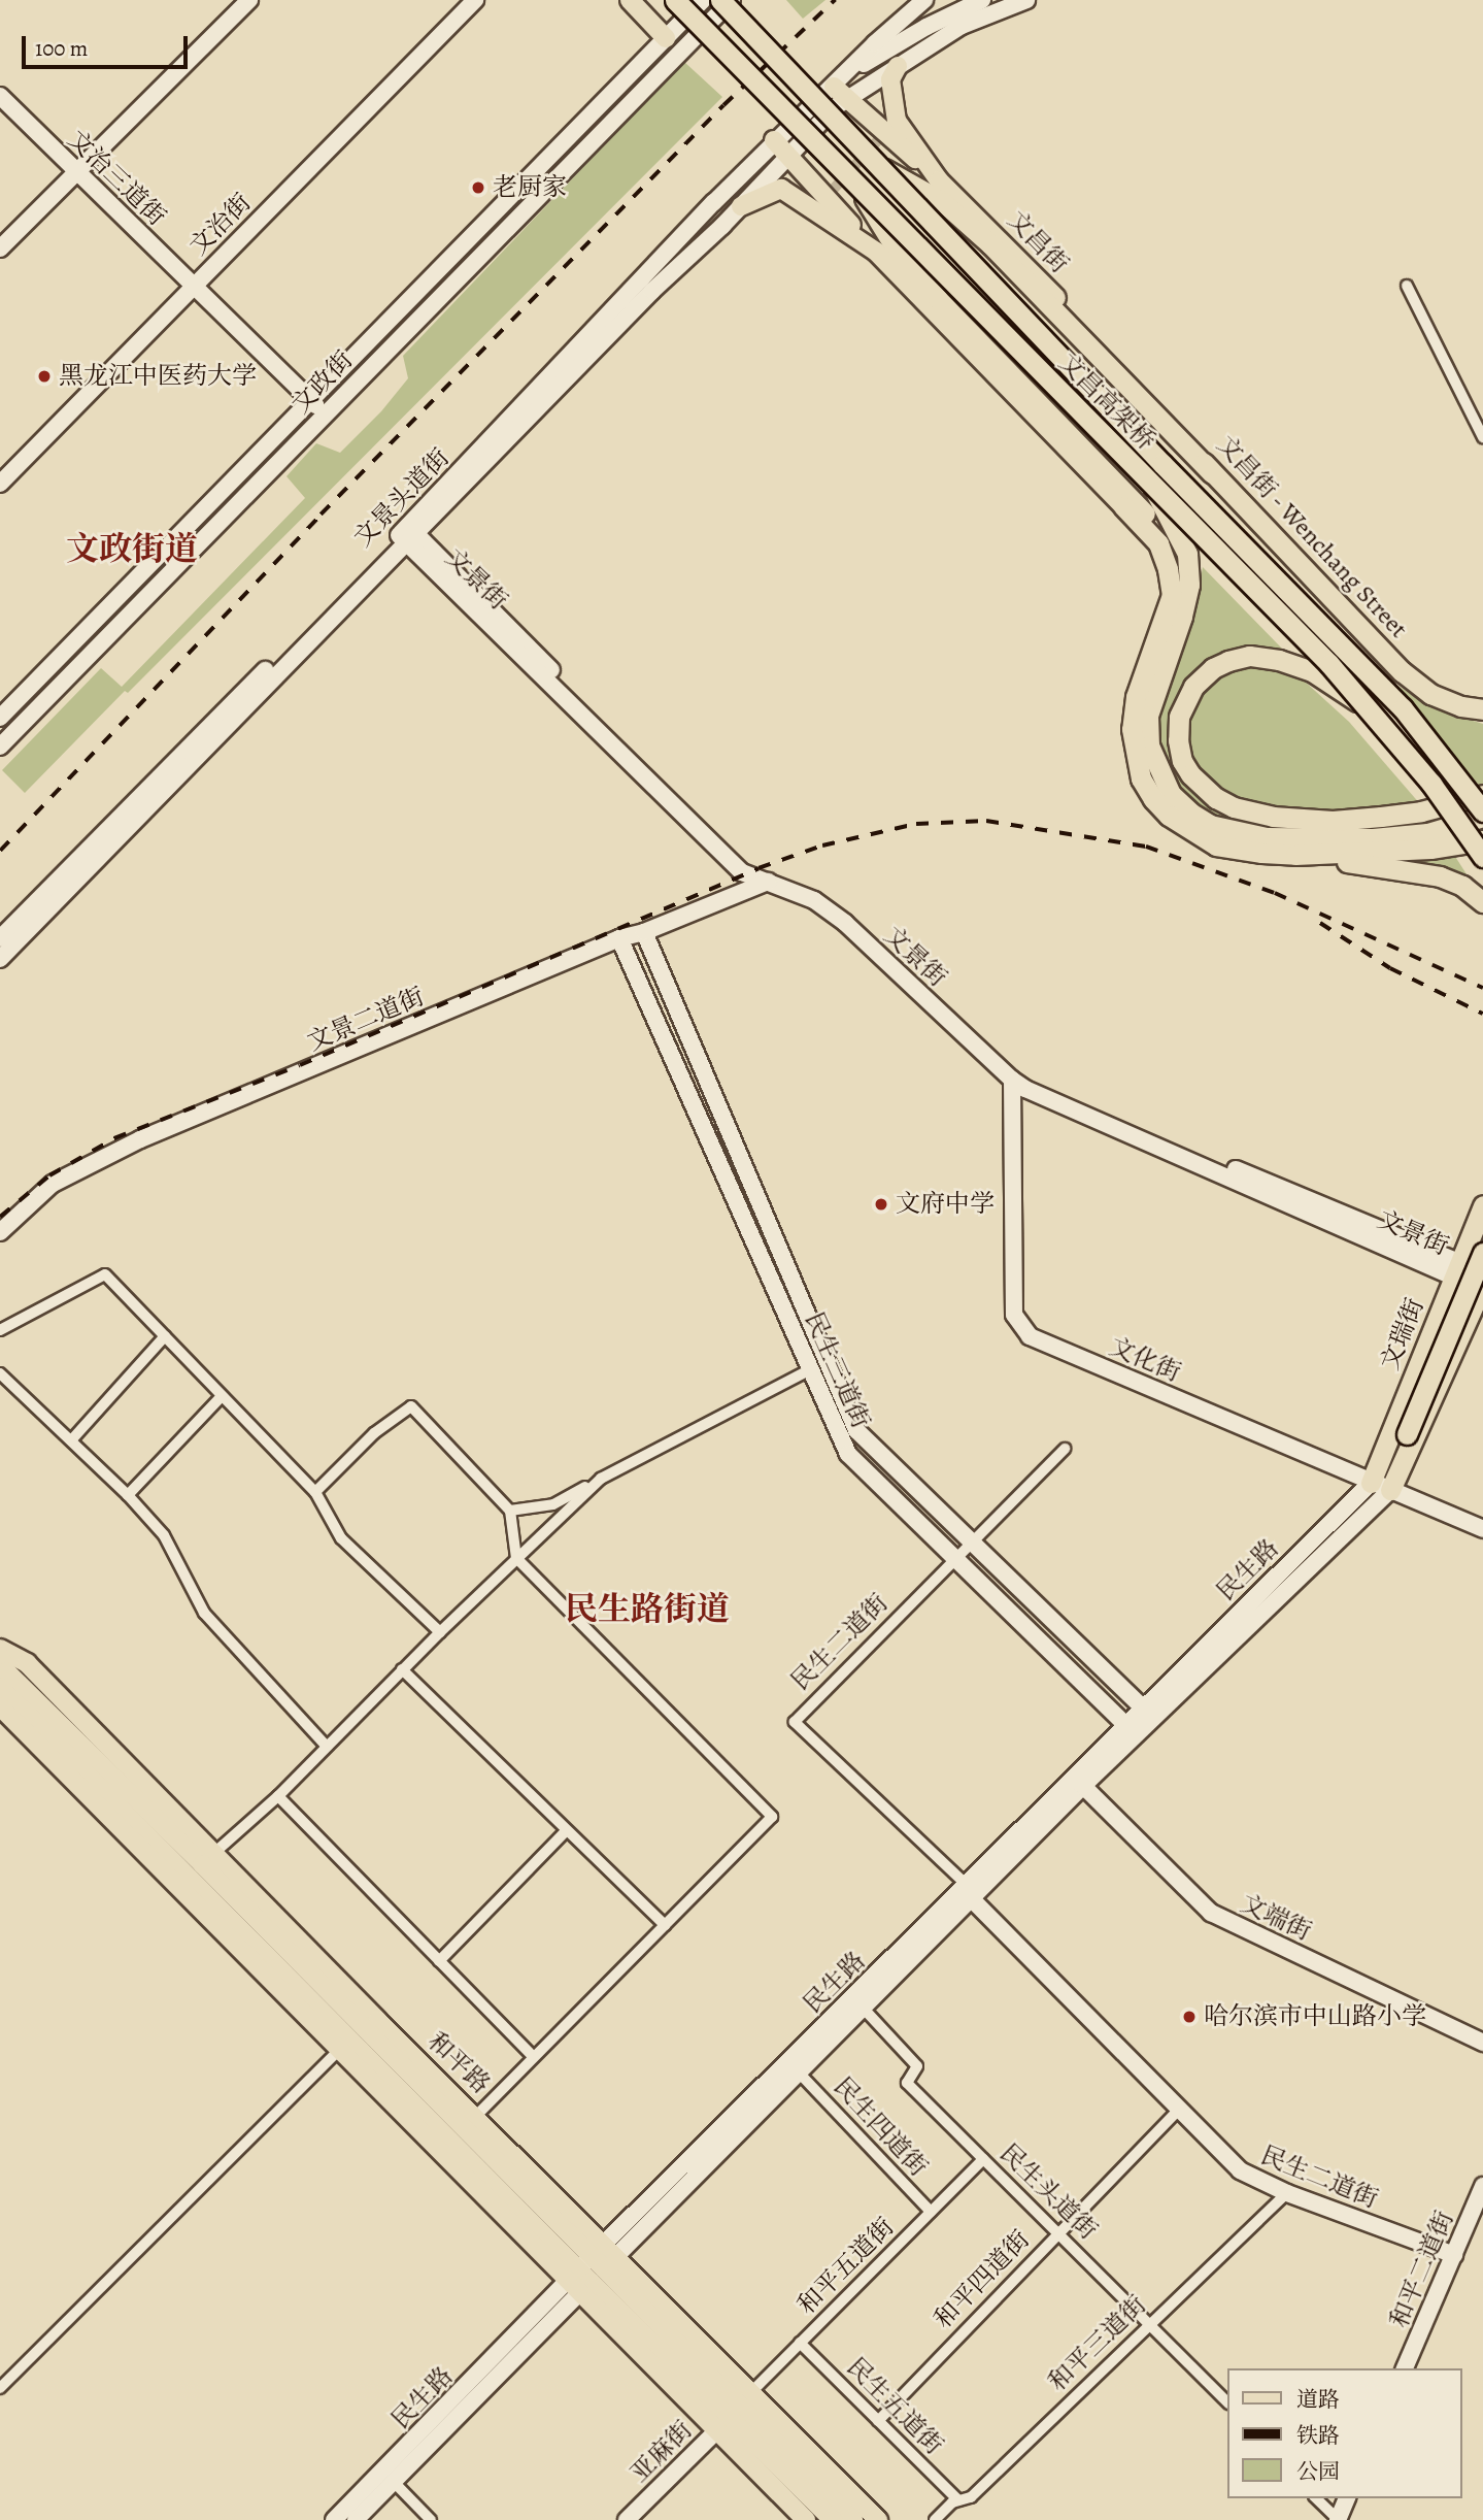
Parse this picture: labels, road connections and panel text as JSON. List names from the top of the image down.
{
  "streets": {
    "highway": [
      "文昌街",
      "文昌高架桥",
      "文昌街 - Wenchang Street",
      "文瑞街"
    ],
    "main road": [
      "文治三道街",
      "文治街",
      "文政街",
      "文景头道街",
      "文景街",
      "文景二道街",
      "文化街",
      "民生三道街",
      "民生路",
      "民生二道街",
      "文端街",
      "和平路",
      "和平二道街",
      "亚麻街"
    ],
    "street": [
      "民生四道街",
      "民生头道街",
      "和平五道街",
      "和平四道街",
      "和平三道街",
      "民生五道街"
    ]
  },
  "crossings": [
    ["文治三道街", "文治街"],
    ["文治三道街", "文政街"],
    ["文昌街", "文景头道街"],
    ["文昌街", "文昌街 - Wenchang Street"],
    ["文景头道街", "文景街"],
    ["文景街", "文景二道街"],
    ["文景街", "文瑞街"],
    ["文景街", "文化街"],
    ["文景二道街", "民生三道街"],
    ["文瑞街", "文化街"],
    ["文瑞街", "民生路"],
    ["文化街", "民生路"],
    ["民生三道街", "民生路"],
    ["民生三道街", "民生二道街"],
    ["民生路", "民生二道街"],
    ["民生路", "文端街"],
    ["民生路", "和平路"],
    ["民生路", "民生四道街"],
    ["民生路", "民生头道街"],
    ["民生二道街", "和平二道街"],
    ["民生二道街", "和平四道街"],
    ["民生二道街", "和平三道街"],
    ["和平路", "和平五道街"],
    ["和平路", "亚麻街"],
    ["民生四道街", "和平五道街"],
    ["民生头道街", "和平五道街"],
    ["民生头道街", "和平四道街"],
    ["民生头道街", "和平三道街"],
    ["和平五道街", "民生五道街"],
    ["和平五道街", "亚麻街"],
    ["和平四道街", "民生五道街"],
    ["和平三道街", "民生五道街"]
  ],
  "districts": ["文政街道", "民生路街道"],
  "places": [
    "老厨家",
    "黑龙江中医药大学",
    "文府中学",
    "哈尔滨市中山路小学"
  ],
  "legend": ["道路", "铁路", "公园"],
  "scale_bar": "100 m"
}
